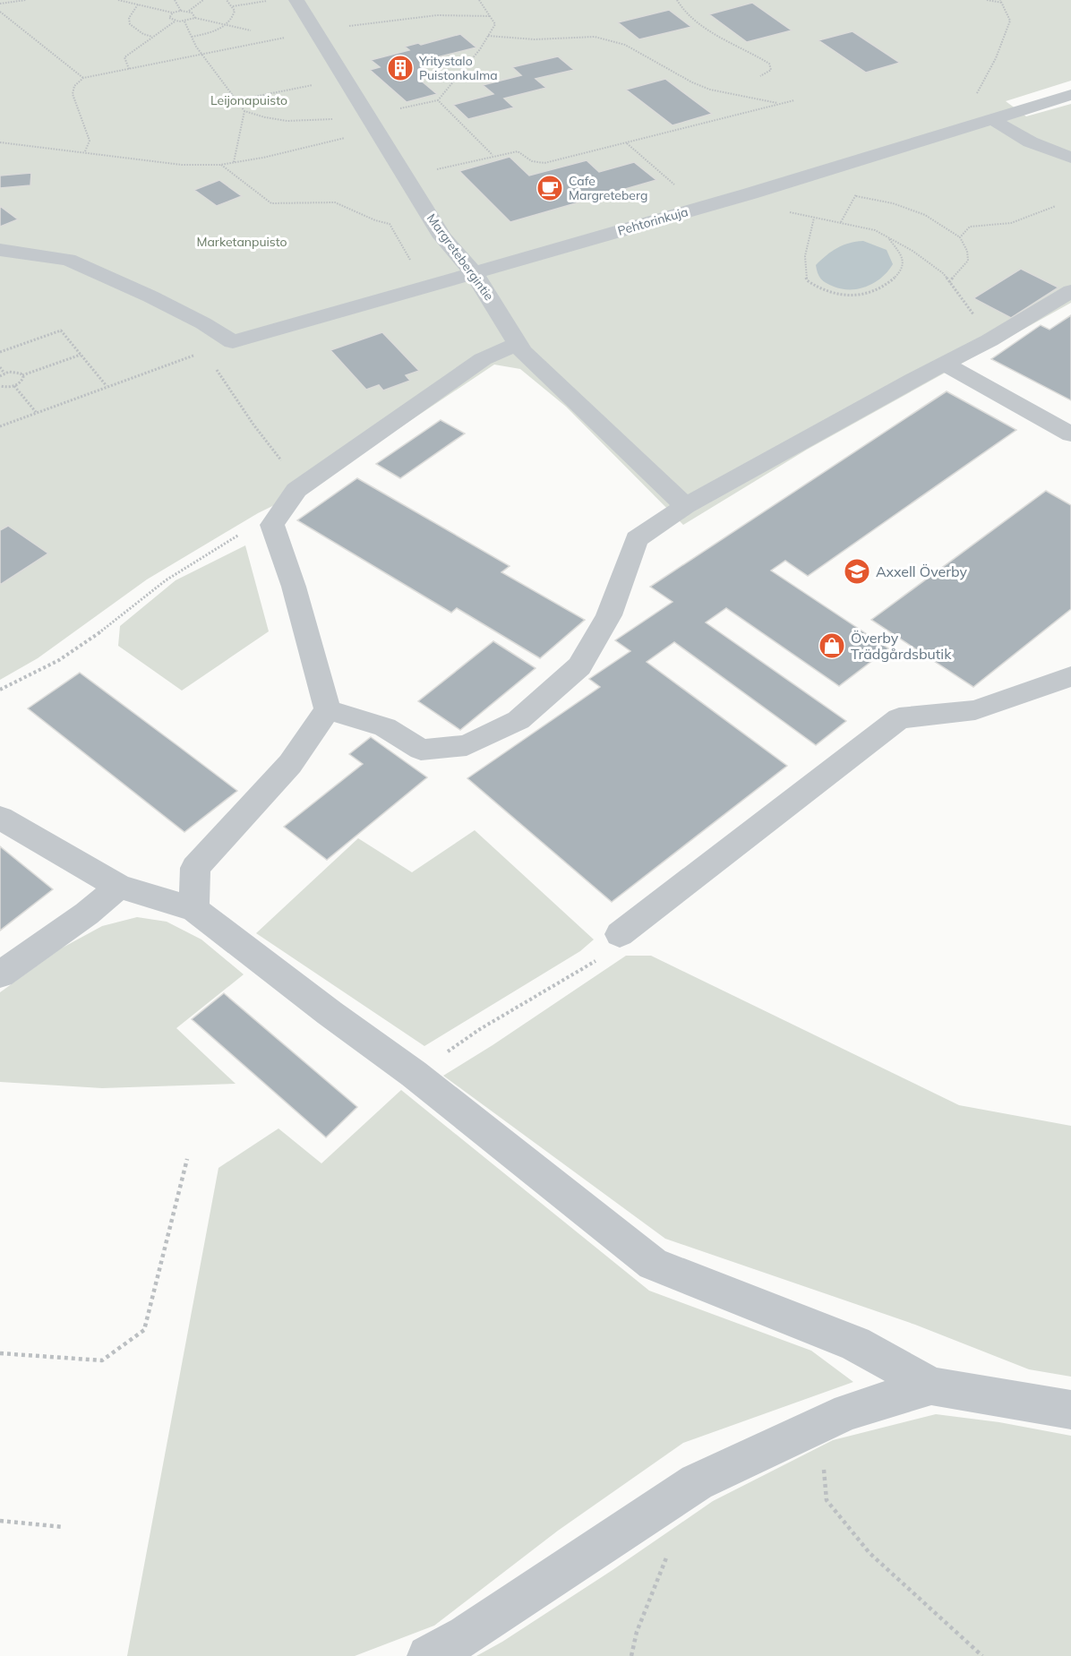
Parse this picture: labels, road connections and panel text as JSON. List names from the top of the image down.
{
  "streets": {
    "street": ["Pehtorinkuja", "Margretebergintie"]
  },
  "crossings": [
    ["Pehtorinkuja", "Margretebergintie"]
  ],
  "parks": ["Leijonapuisto", "Marketanpuisto"],
  "places": {
    "building": ["Yritystalo Puistonkulma"],
    "cafe": ["Cafe Margreteberg"],
    "school or university": ["Axxell Överby"],
    "shop": ["Överby Trädgårdsbutik"]
  }
}
